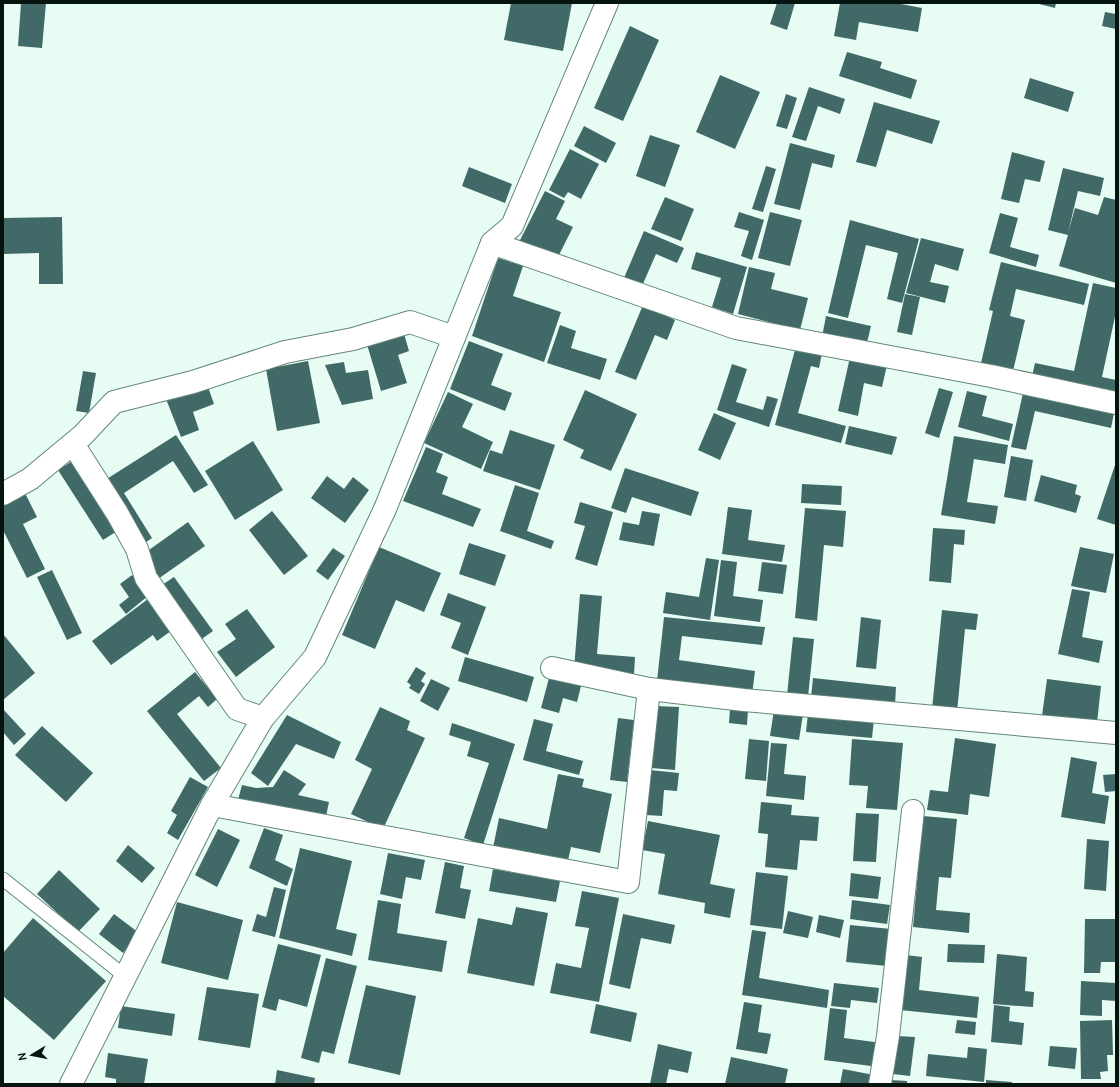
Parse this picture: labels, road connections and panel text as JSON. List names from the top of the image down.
{
  "north": "left"
}
